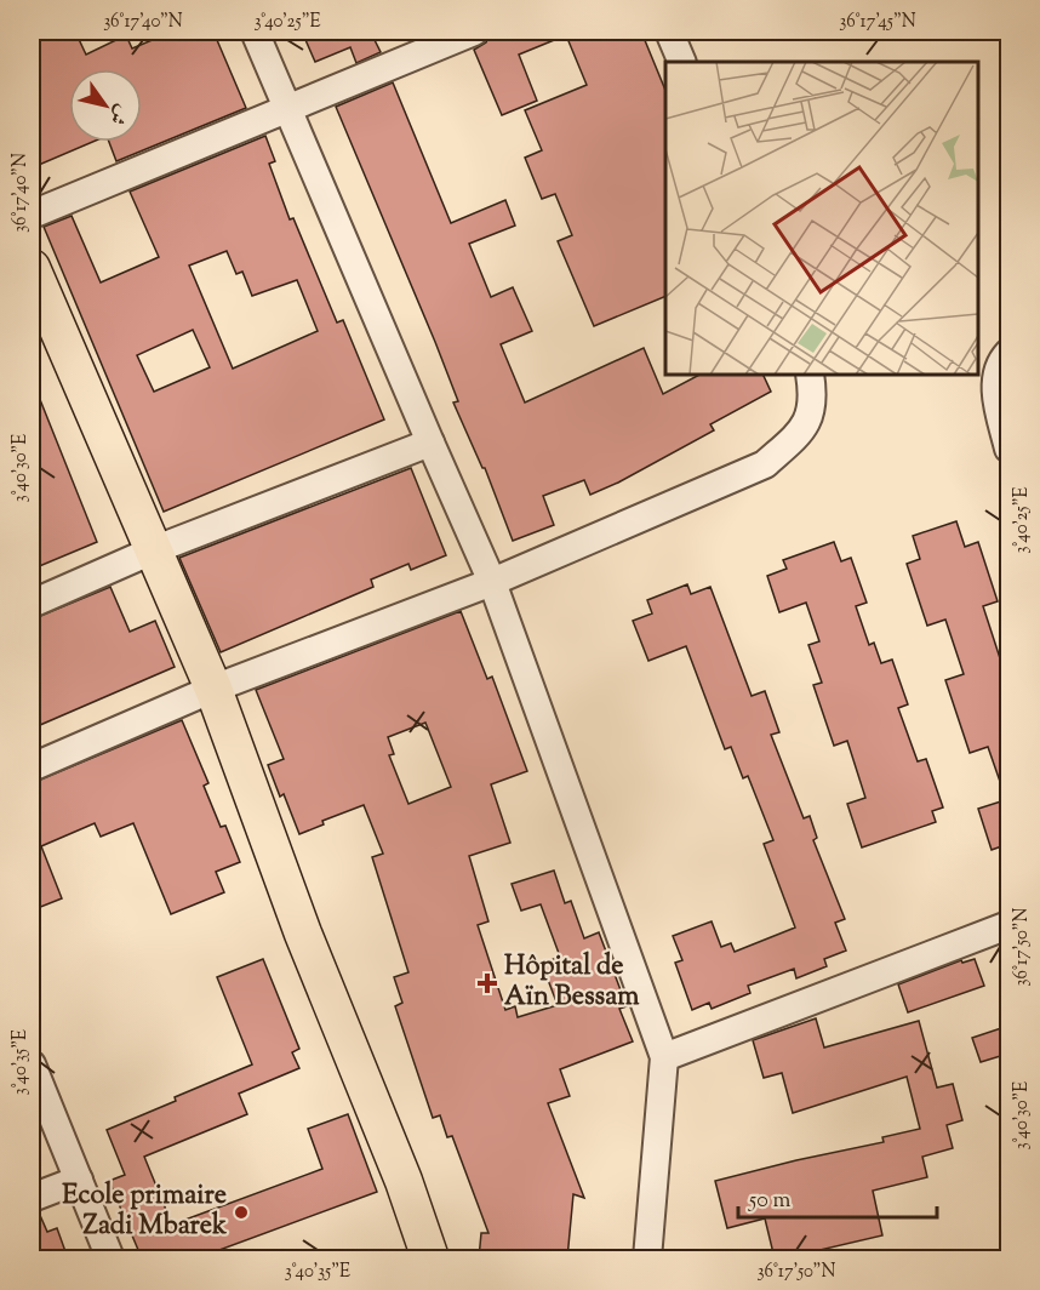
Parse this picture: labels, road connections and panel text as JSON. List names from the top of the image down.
{
  "places": {
    "health": ["Hôpital de Aïn Bessam"],
    "other": ["Ecole primaire Zadi Mbarek"]
  },
  "scale_bar": "50 m",
  "north": "bottom right",
  "coordinates": [
    "36°17'40\"N",
    "3°40'25\"E",
    "36°17'45\"N",
    "3°40'30\"E",
    "36°17'50\"N",
    "3°40'35\"E"
  ]
}
